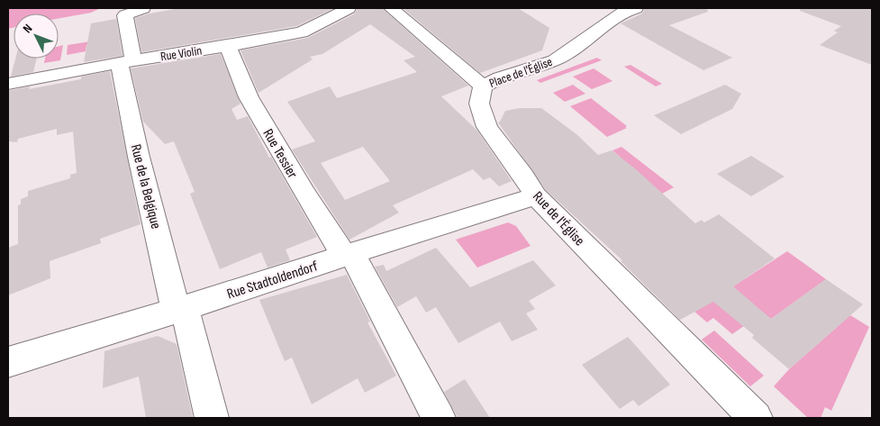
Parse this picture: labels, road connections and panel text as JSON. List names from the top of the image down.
{
  "streets": {
    "street": [
      "Rue Violin",
      "Place de l'Église",
      "Rue Tessier",
      "Rue de la Belgique",
      "Rue de l'Église",
      "Rue Stadtoldendorf"
    ]
  },
  "crossings": [
    ["Rue Violin", "Rue Tessier"],
    ["Rue Violin", "Rue de la Belgique"],
    ["Place de l'Église", "Rue de l'Église"],
    ["Rue Tessier", "Rue Stadtoldendorf"],
    ["Rue de la Belgique", "Rue Stadtoldendorf"],
    ["Rue de l'Église", "Rue Stadtoldendorf"]
  ],
  "north": "top left"
}
